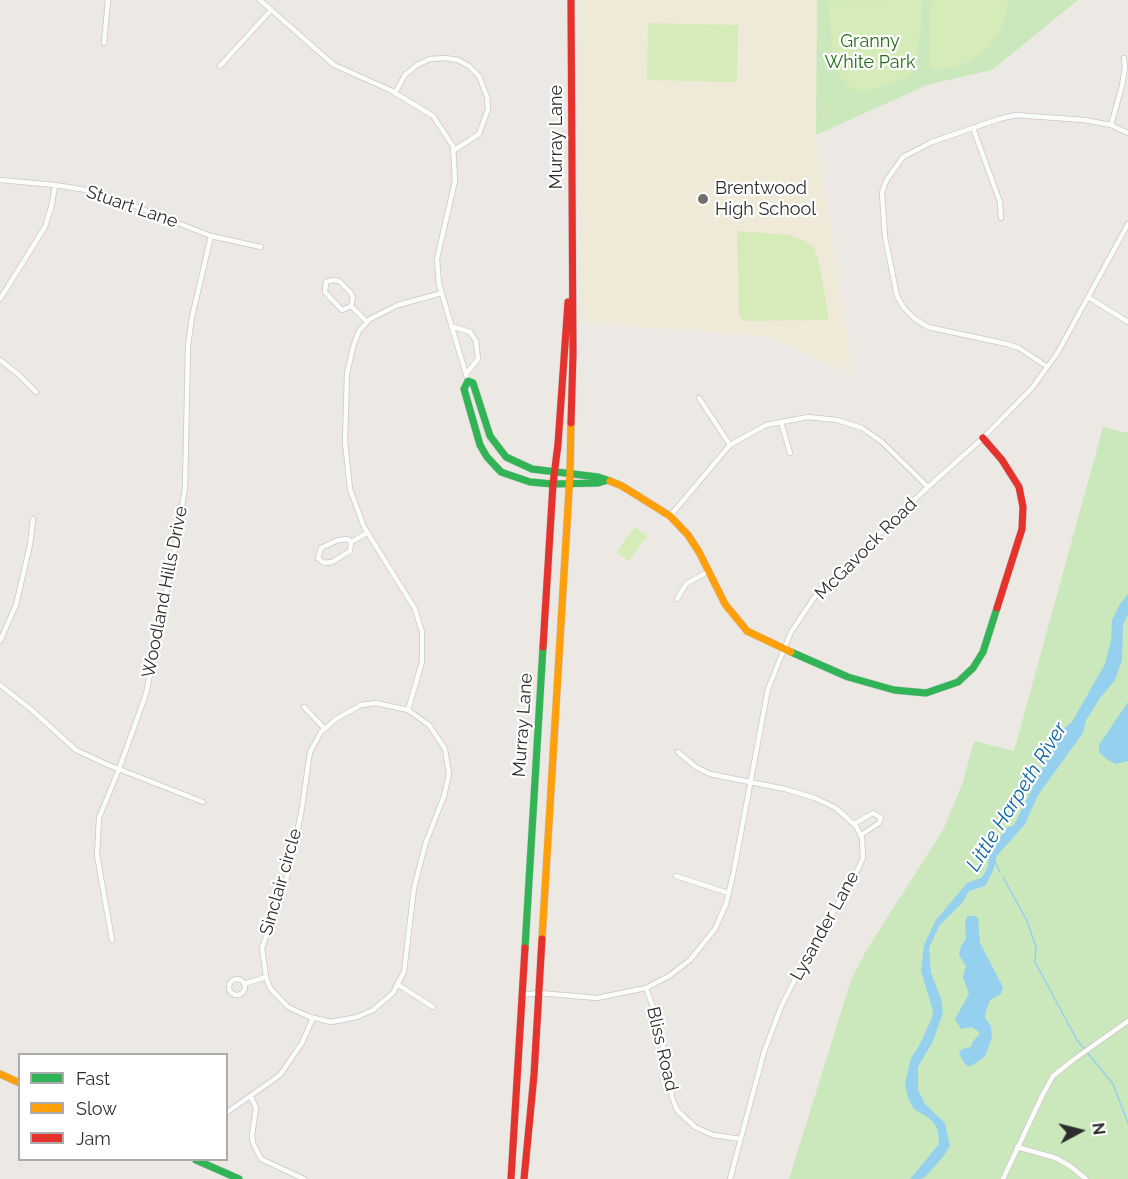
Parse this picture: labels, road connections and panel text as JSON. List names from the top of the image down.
{
  "streets": {
    "main road": ["Murray Lane"],
    "street": [
      "Stuart Lane",
      "McGavock Road",
      "Woodland Hills Drive",
      "Sinclair circle",
      "Lysander Lane",
      "Bliss Road"
    ]
  },
  "crossings": [
    ["Murray Lane", "McGavock Road"],
    ["Stuart Lane", "Woodland Hills Drive"],
    ["McGavock Road", "Bliss Road"],
    ["Lysander Lane", "Bliss Road"]
  ],
  "water": ["Little Harpeth River"],
  "parks": ["Granny White Park"],
  "places": ["Brentwood High School"],
  "legend": ["Fast", "Slow", "Jam"],
  "north": "right"
}
